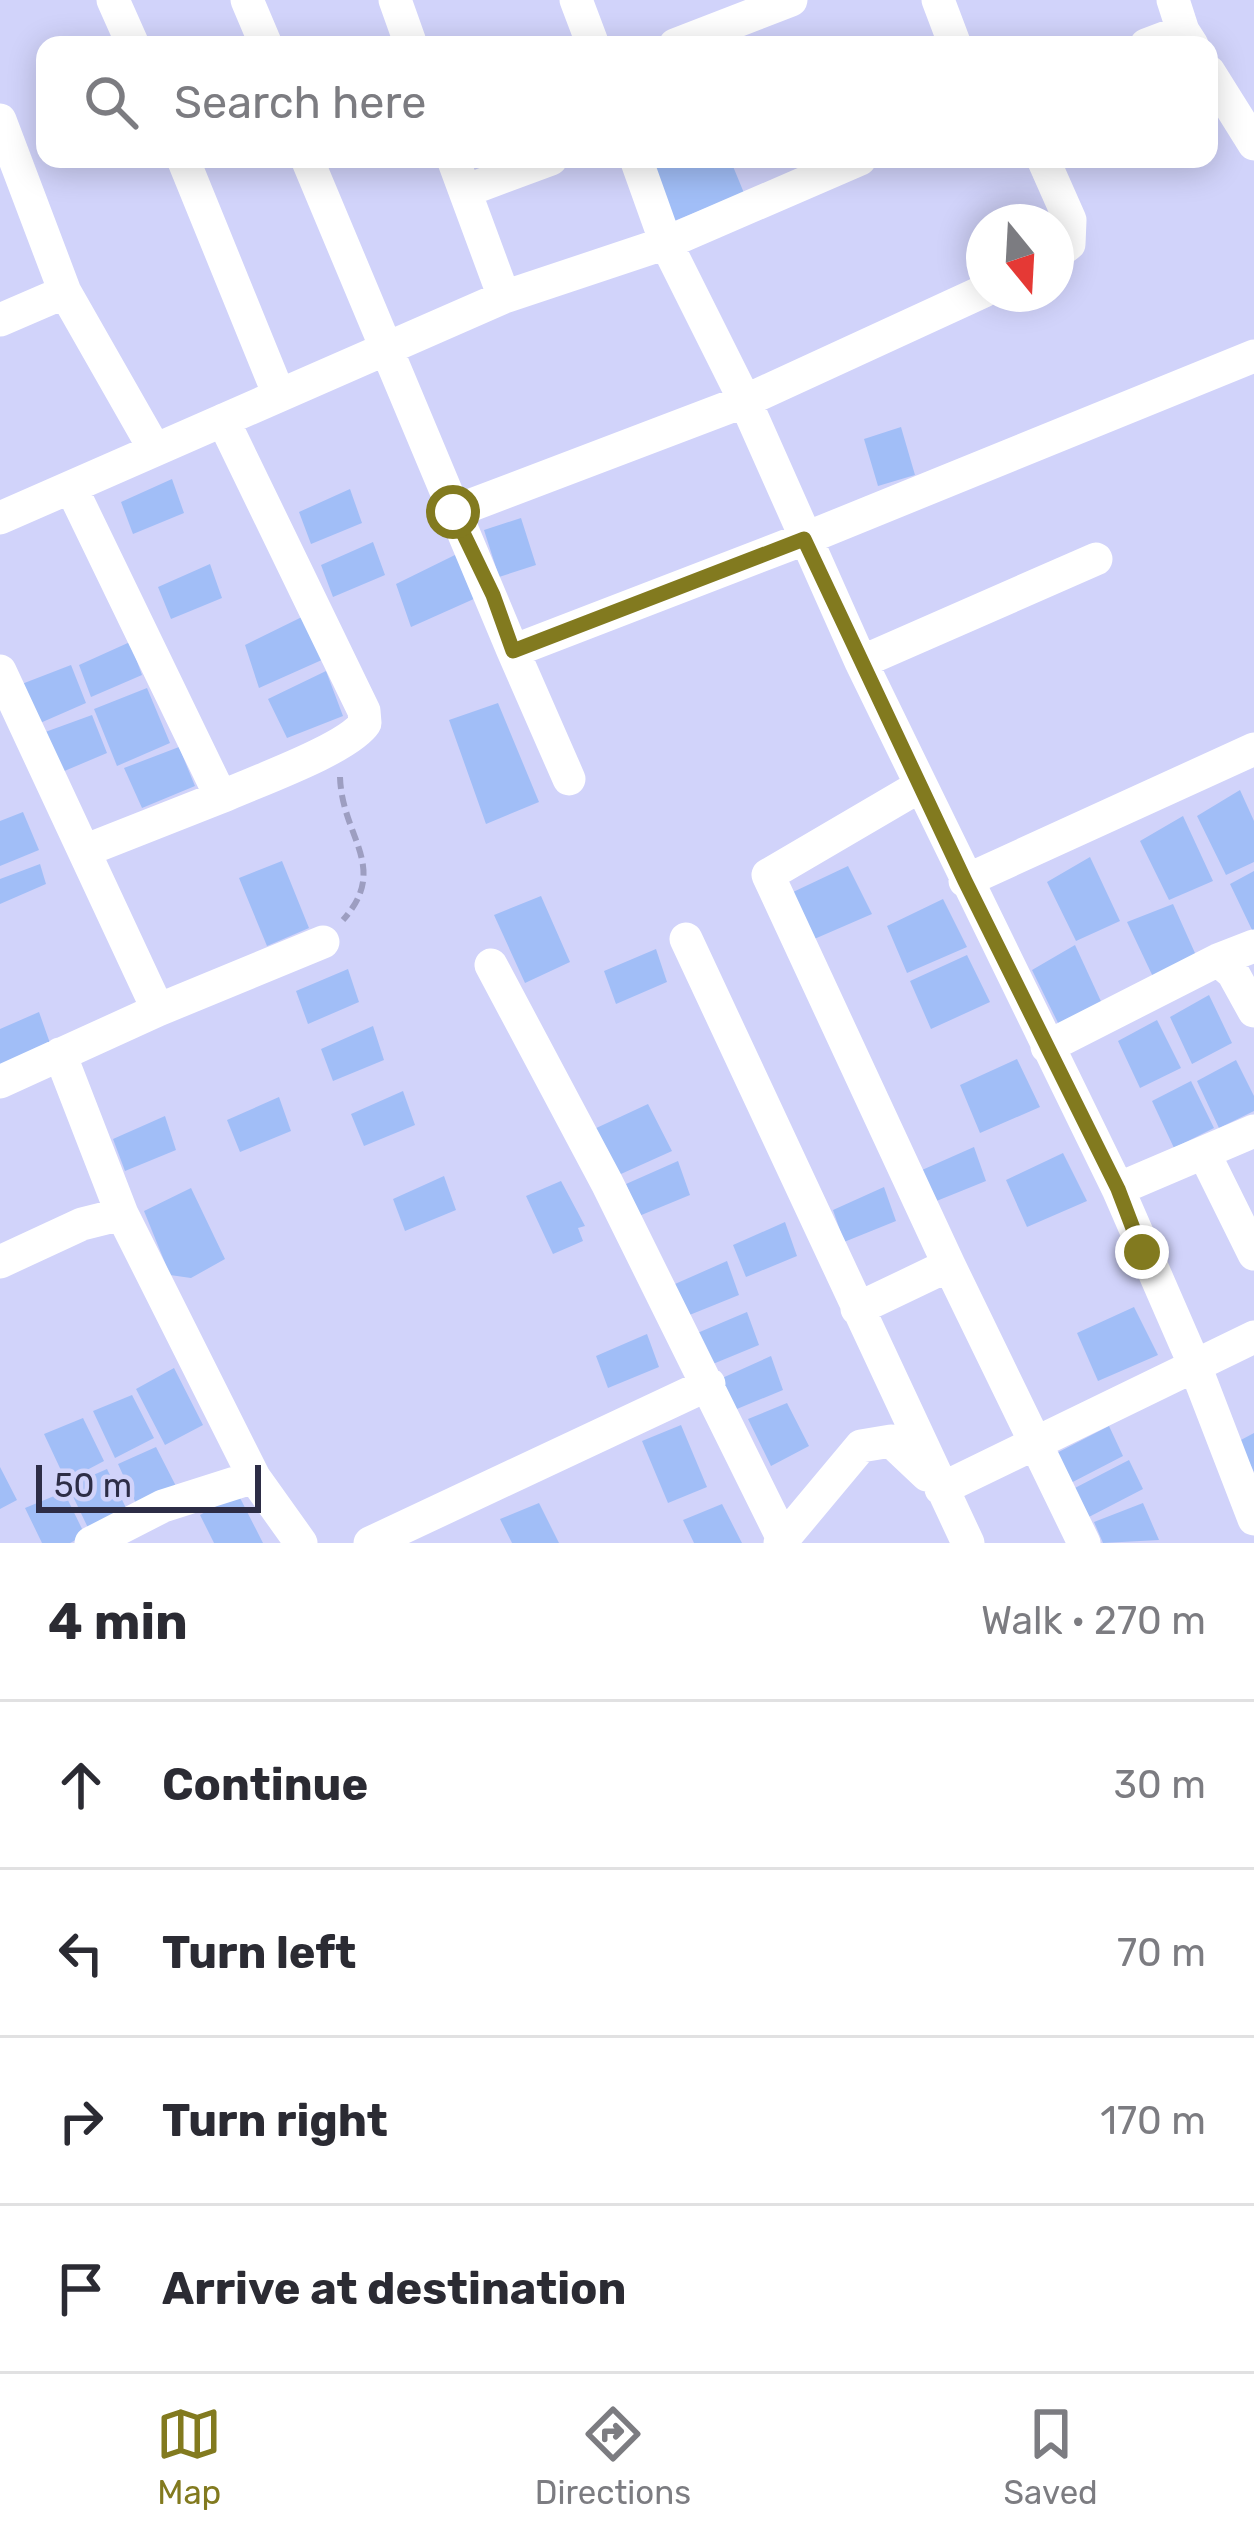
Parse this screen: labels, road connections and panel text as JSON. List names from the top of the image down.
{
  "scale_bar": "50 m",
  "north": "bottom",
  "page": {
    "search": "Search here",
    "scale": "50 m",
    "heading": ["4 min", "Walk · 270 m"],
    "list": [
      ["Continue", "30 m"],
      ["Turn left", "70 m"],
      ["Turn right", "170 m"],
      "Arrive at destination"
    ],
    "nav": ["Map", "Directions", "Saved"]
  }
}
